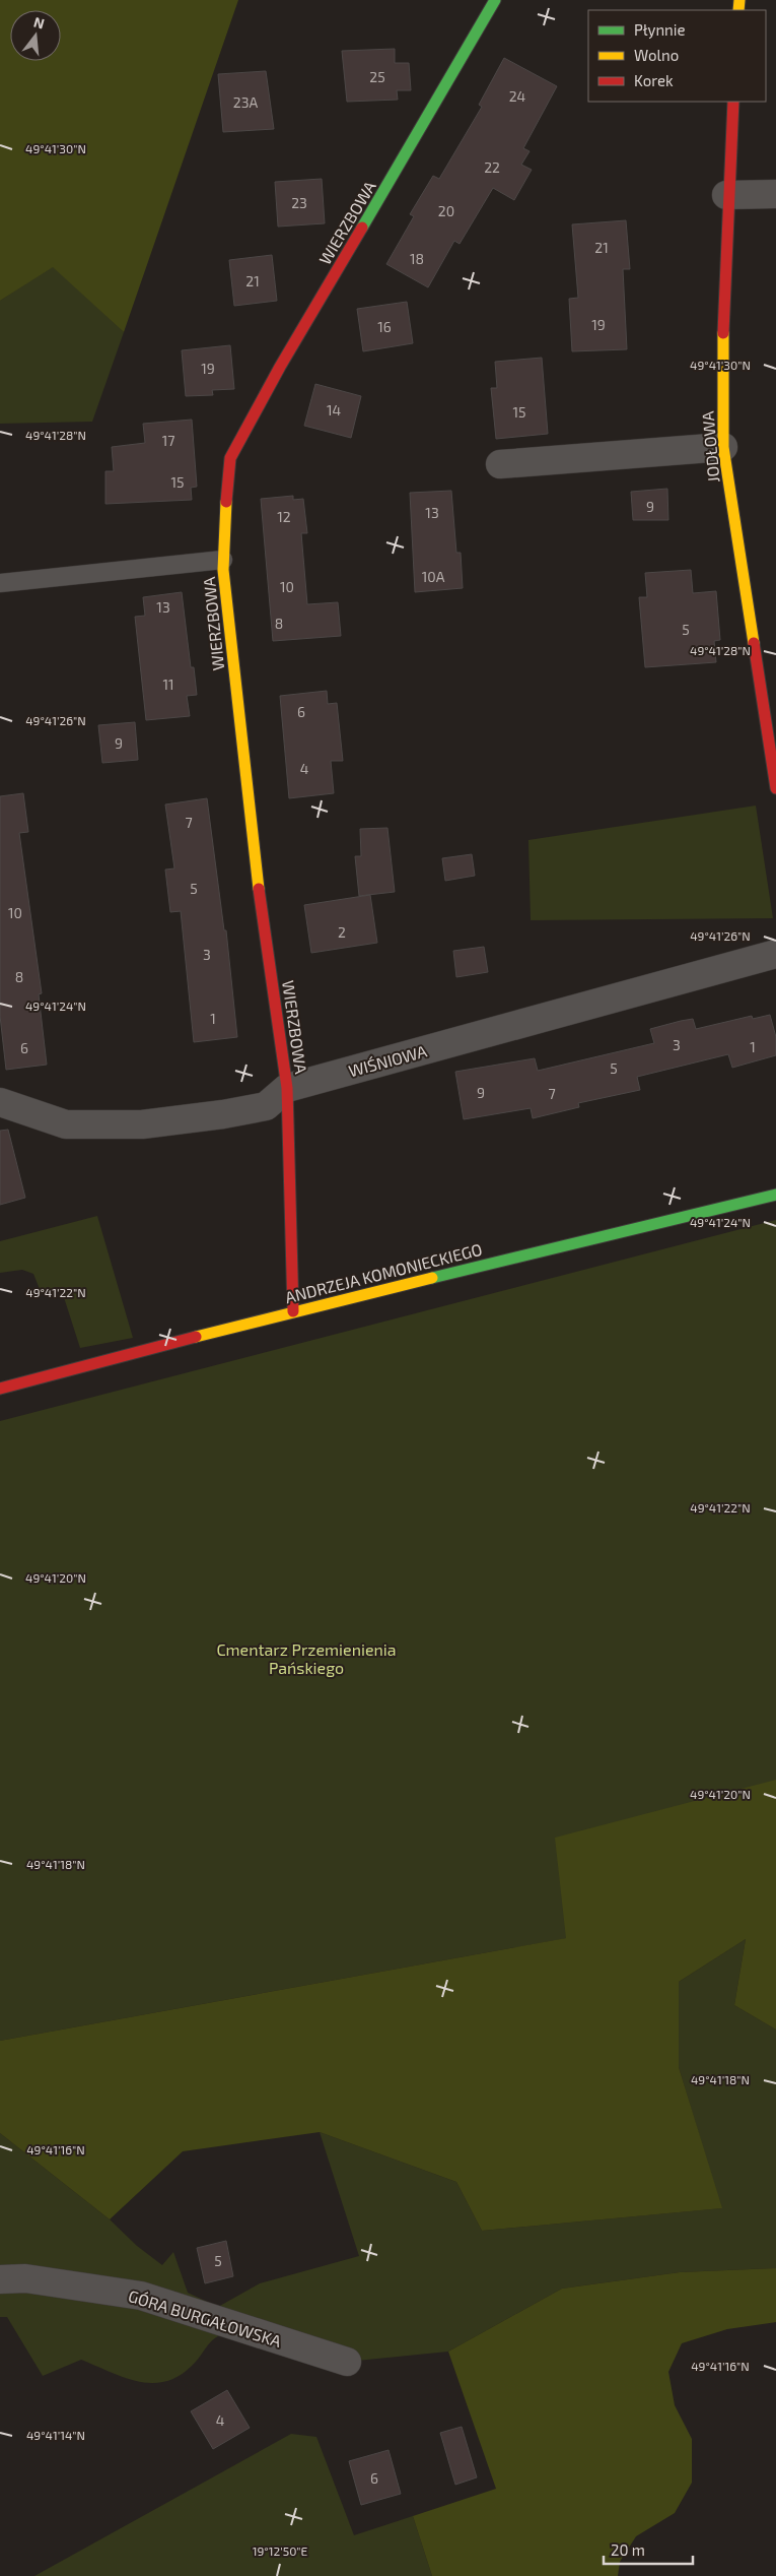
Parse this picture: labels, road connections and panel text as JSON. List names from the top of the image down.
{
  "streets": {
    "street": [
      "WIERZBOWA",
      "JODŁOWA",
      "WIŚNIOWA",
      "ANDRZEJA KOMONIECKIEGO",
      "GÓRA BURGAŁOWSKA"
    ]
  },
  "crossings": [
    ["WIERZBOWA", "WIŚNIOWA"],
    ["WIERZBOWA", "ANDRZEJA KOMONIECKIEGO"]
  ],
  "parks": ["Cmentarz Przemienienia Pańskiego"],
  "house_numbers": [
    "25",
    "24",
    "23A",
    "22",
    "23",
    "20",
    "21",
    "18",
    "21",
    "19",
    "16",
    "19",
    "14",
    "15",
    "17",
    "15",
    "9",
    "13",
    "12",
    "10A",
    "10",
    "13",
    "8",
    "5",
    "11",
    "6",
    "9",
    "4",
    "7",
    "5",
    "10",
    "2",
    "3",
    "8",
    "1",
    "3",
    "1",
    "6",
    "5",
    "9",
    "7",
    "5",
    "4",
    "6"
  ],
  "legend": ["Płynnie", "Wolno", "Korek"],
  "scale_bar": "20 m",
  "north": "top",
  "coordinates": [
    "49°41'30\"N",
    "49°41'28\"N",
    "49°41'26\"N",
    "49°41'24\"N",
    "49°41'22\"N",
    "49°41'20\"N",
    "49°41'18\"N",
    "49°41'16\"N",
    "49°41'14\"N",
    "19°12'50\"E"
  ]
}
